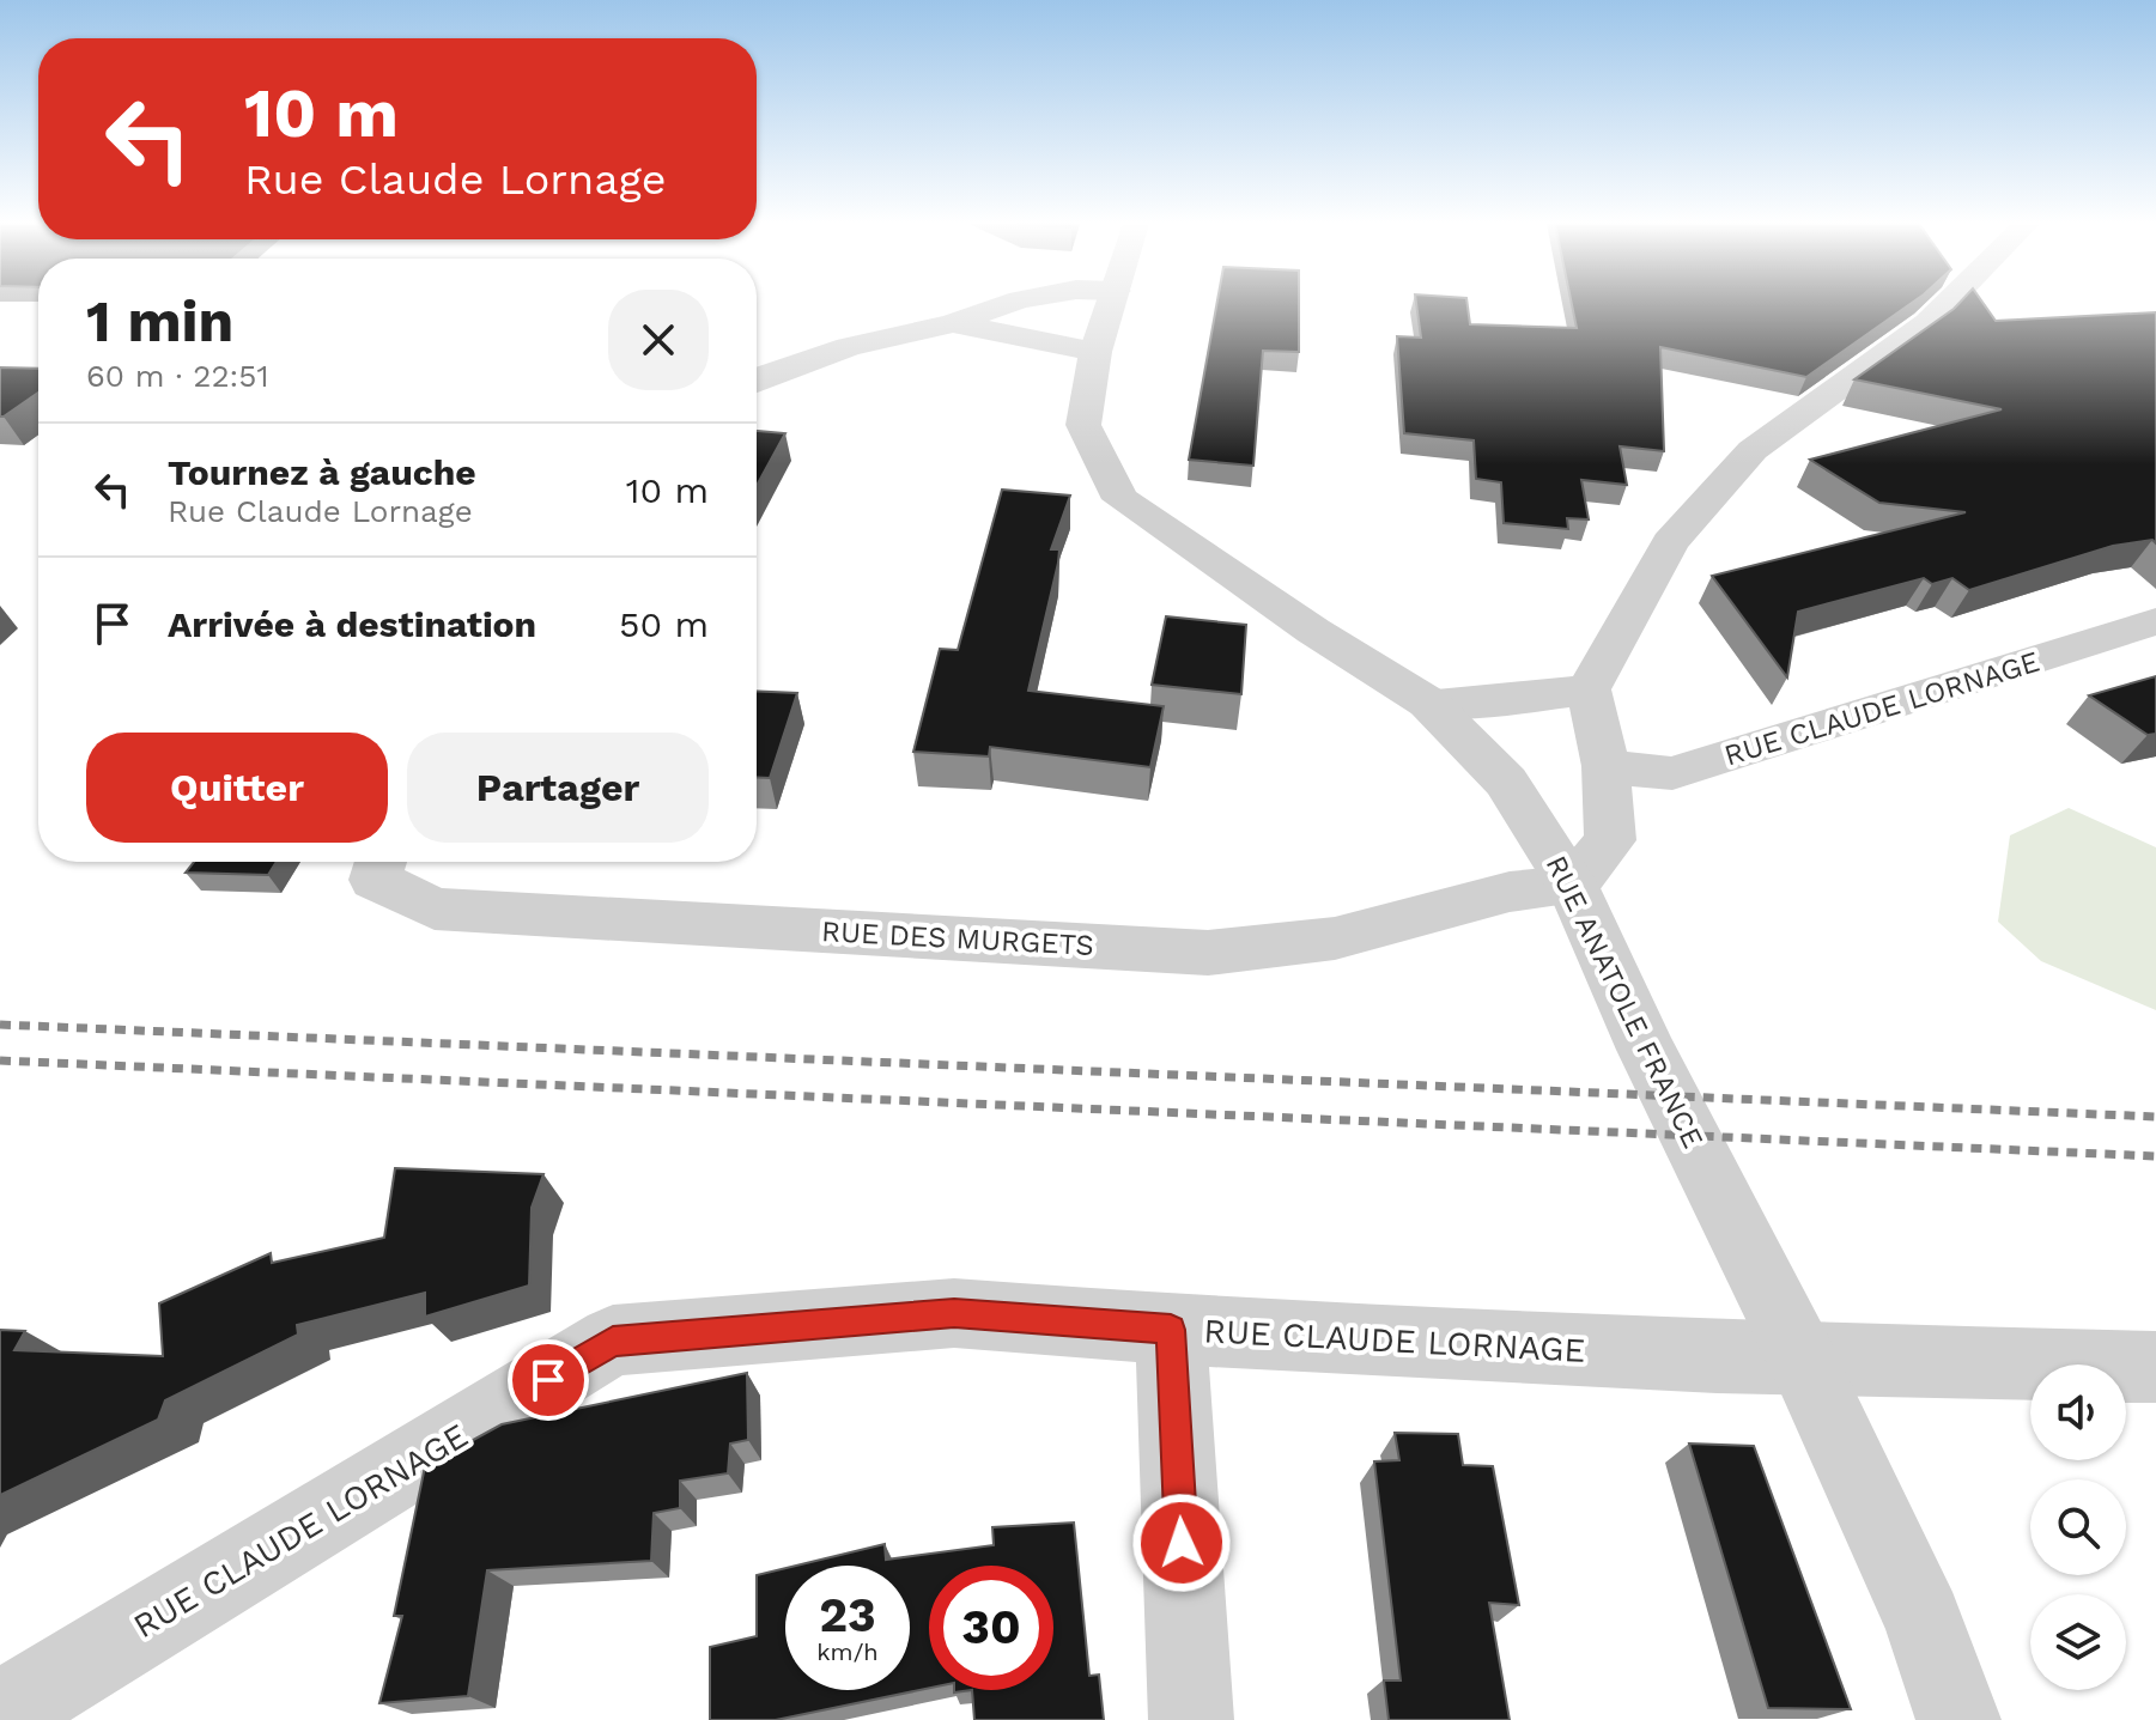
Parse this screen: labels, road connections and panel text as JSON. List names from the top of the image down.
{
  "streets": {
    "street": ["RUE CLAUDE LORNAGE", "RUE DES MURGETS", "RUE ANATOLE FRANCE"]
  },
  "crossings": [
    ["RUE CLAUDE LORNAGE", "RUE ANATOLE FRANCE"],
    ["RUE DES MURGETS", "RUE ANATOLE FRANCE"]
  ],
  "page": {
    "turn": ["10 m", "Rue Claude Lornage"],
    "heading": ["1 min", "60 m · 22:51"],
    "list": [
      {
        "name": "Tournez à gauche",
        "note": "Rue Claude Lornage",
        "value": "10 m"
      },
      {
        "name": "Arrivée à destination",
        "value": "50 m"
      }
    ],
    "buttons": ["Quitter", "Partager"],
    "speed": "23 km/h",
    "limit": "30"
  }
}
